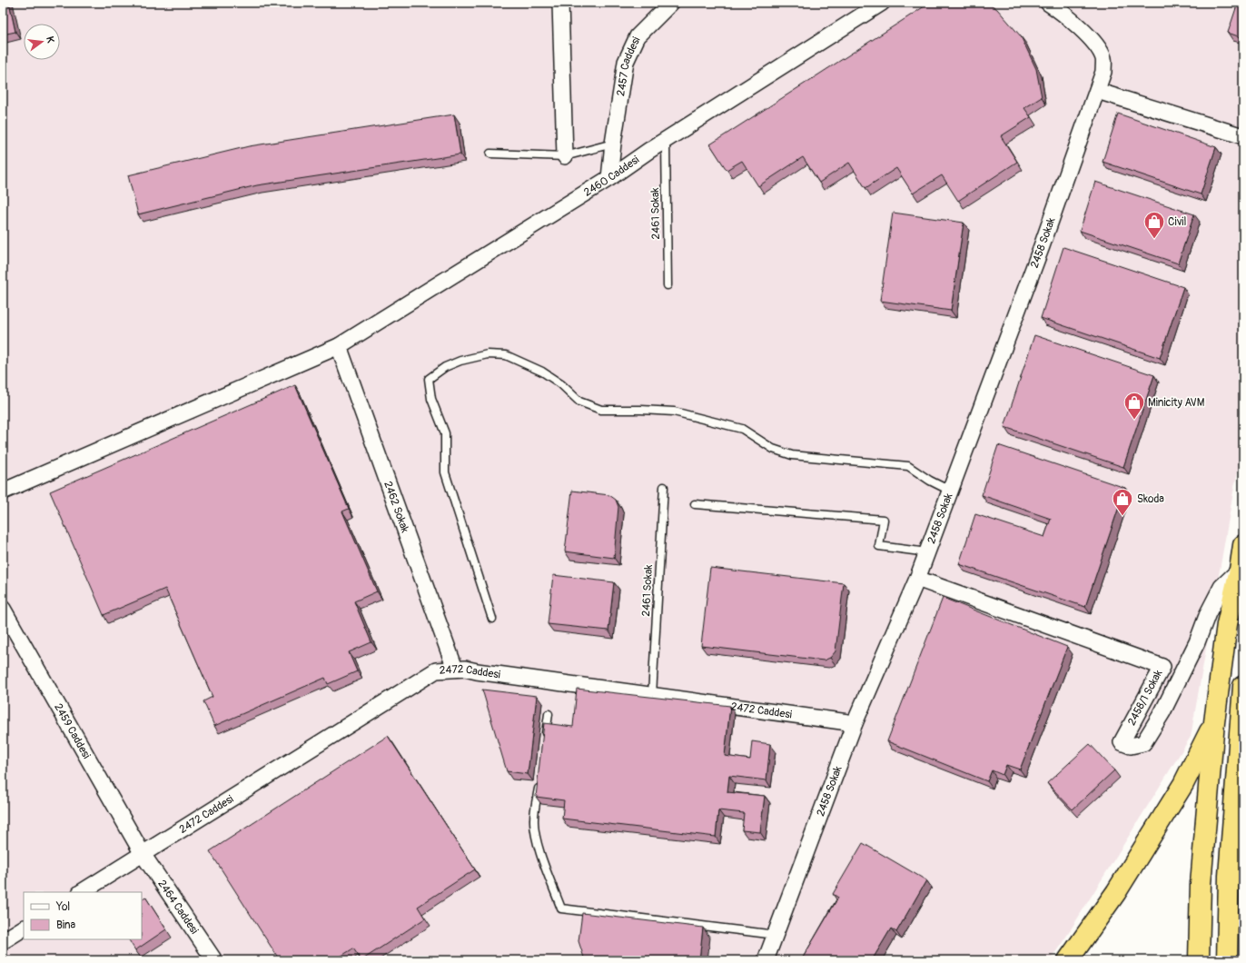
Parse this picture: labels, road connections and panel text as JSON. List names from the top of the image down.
{
  "streets": {
    "street": [
      "2457 Caddesi",
      "2460 Caddesi",
      "2458 Sokak",
      "2462 Sokak",
      "2472 Caddesi",
      "2458/1 Sokak",
      "2459 Caddesi",
      "2464 Caddesi"
    ],
    "lane": ["2461 Sokak"]
  },
  "crossings": [
    ["2457 Caddesi", "2460 Caddesi"],
    ["2460 Caddesi", "2461 Sokak"],
    ["2460 Caddesi", "2462 Sokak"],
    ["2461 Sokak", "2472 Caddesi"],
    ["2458 Sokak", "2472 Caddesi"],
    ["2458 Sokak", "2458/1 Sokak"],
    ["2462 Sokak", "2472 Caddesi"],
    ["2472 Caddesi", "2459 Caddesi"],
    ["2472 Caddesi", "2464 Caddesi"],
    ["2459 Caddesi", "2464 Caddesi"]
  ],
  "places": {
    "shop": ["Civil", "Minicity AVM", "Skoda"]
  },
  "legend": ["Yol", "Bina"],
  "north": "right"
}
